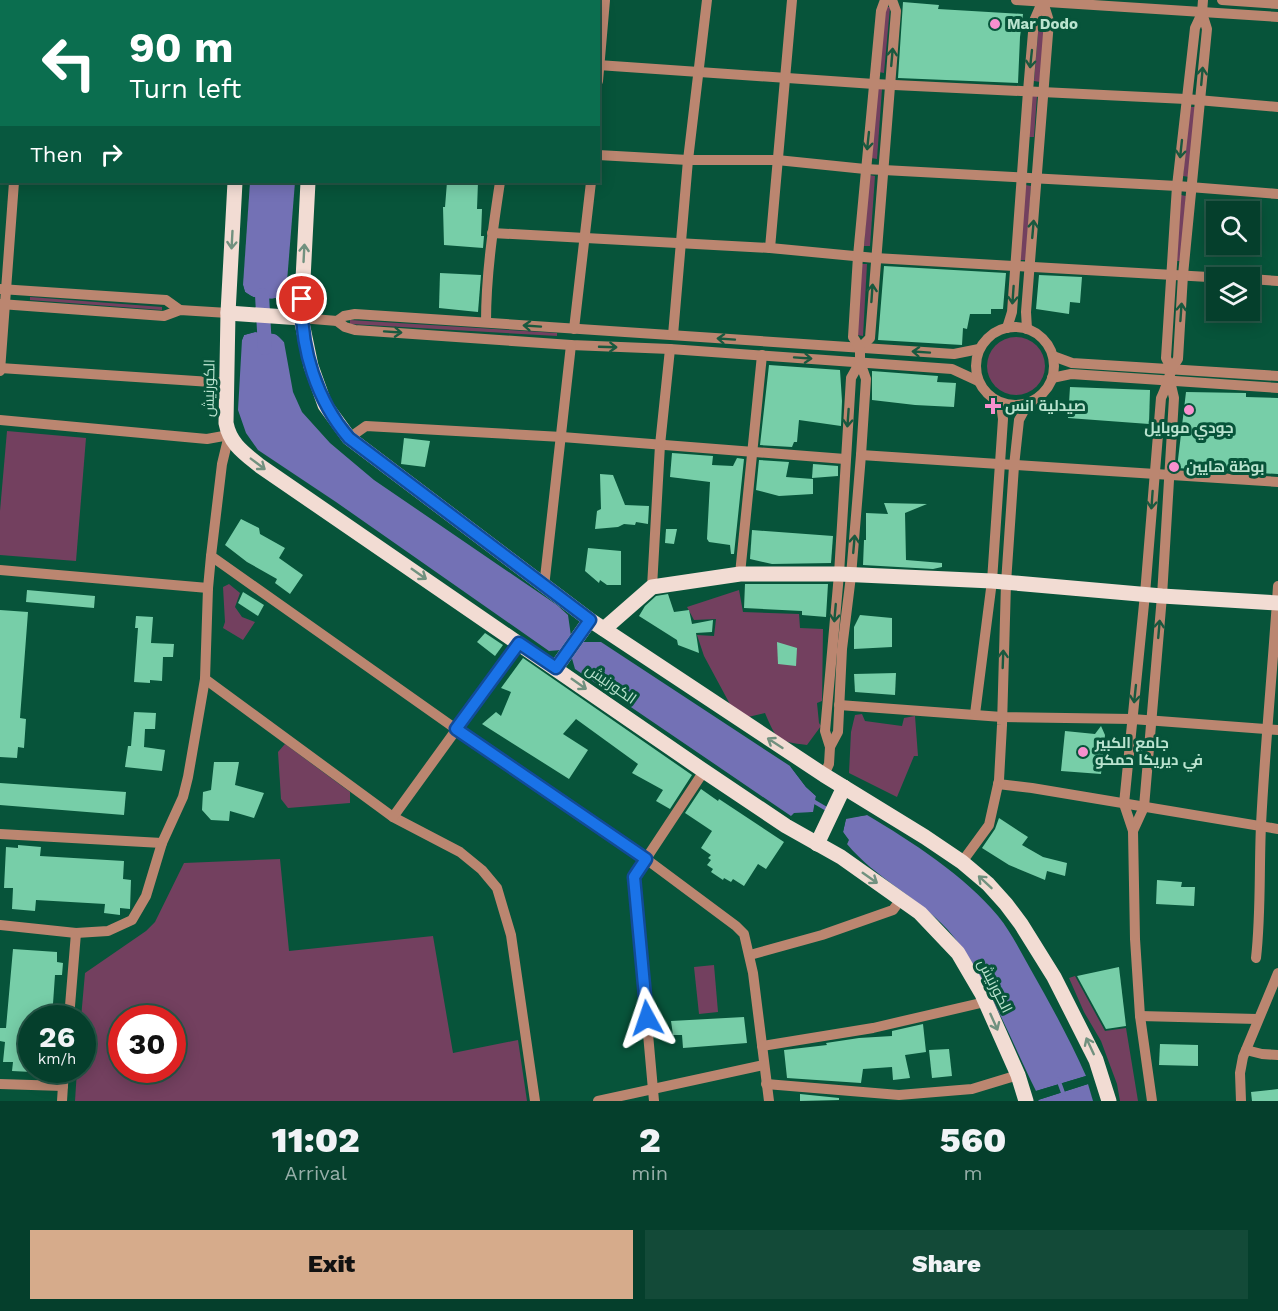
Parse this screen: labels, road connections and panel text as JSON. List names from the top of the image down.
{
  "streets": {
    "main road": ["الكورنيش"]
  },
  "places": {
    "other": [
      "Mar Dodo",
      "جودي موبايل",
      "بوظة هايين",
      "جامع الكبير في ديريكا حمكو"
    ],
    "health": ["صيدلية انس"]
  },
  "page": {
    "turn": ["90 m", "Turn left"],
    "then": "Then",
    "speed": "26 km/h",
    "limit": "30",
    "eta": [
      "11:02",
      "Arrival",
      "2",
      "min",
      "560",
      "m"
    ],
    "buttons": ["Exit", "Share"]
  }
}
